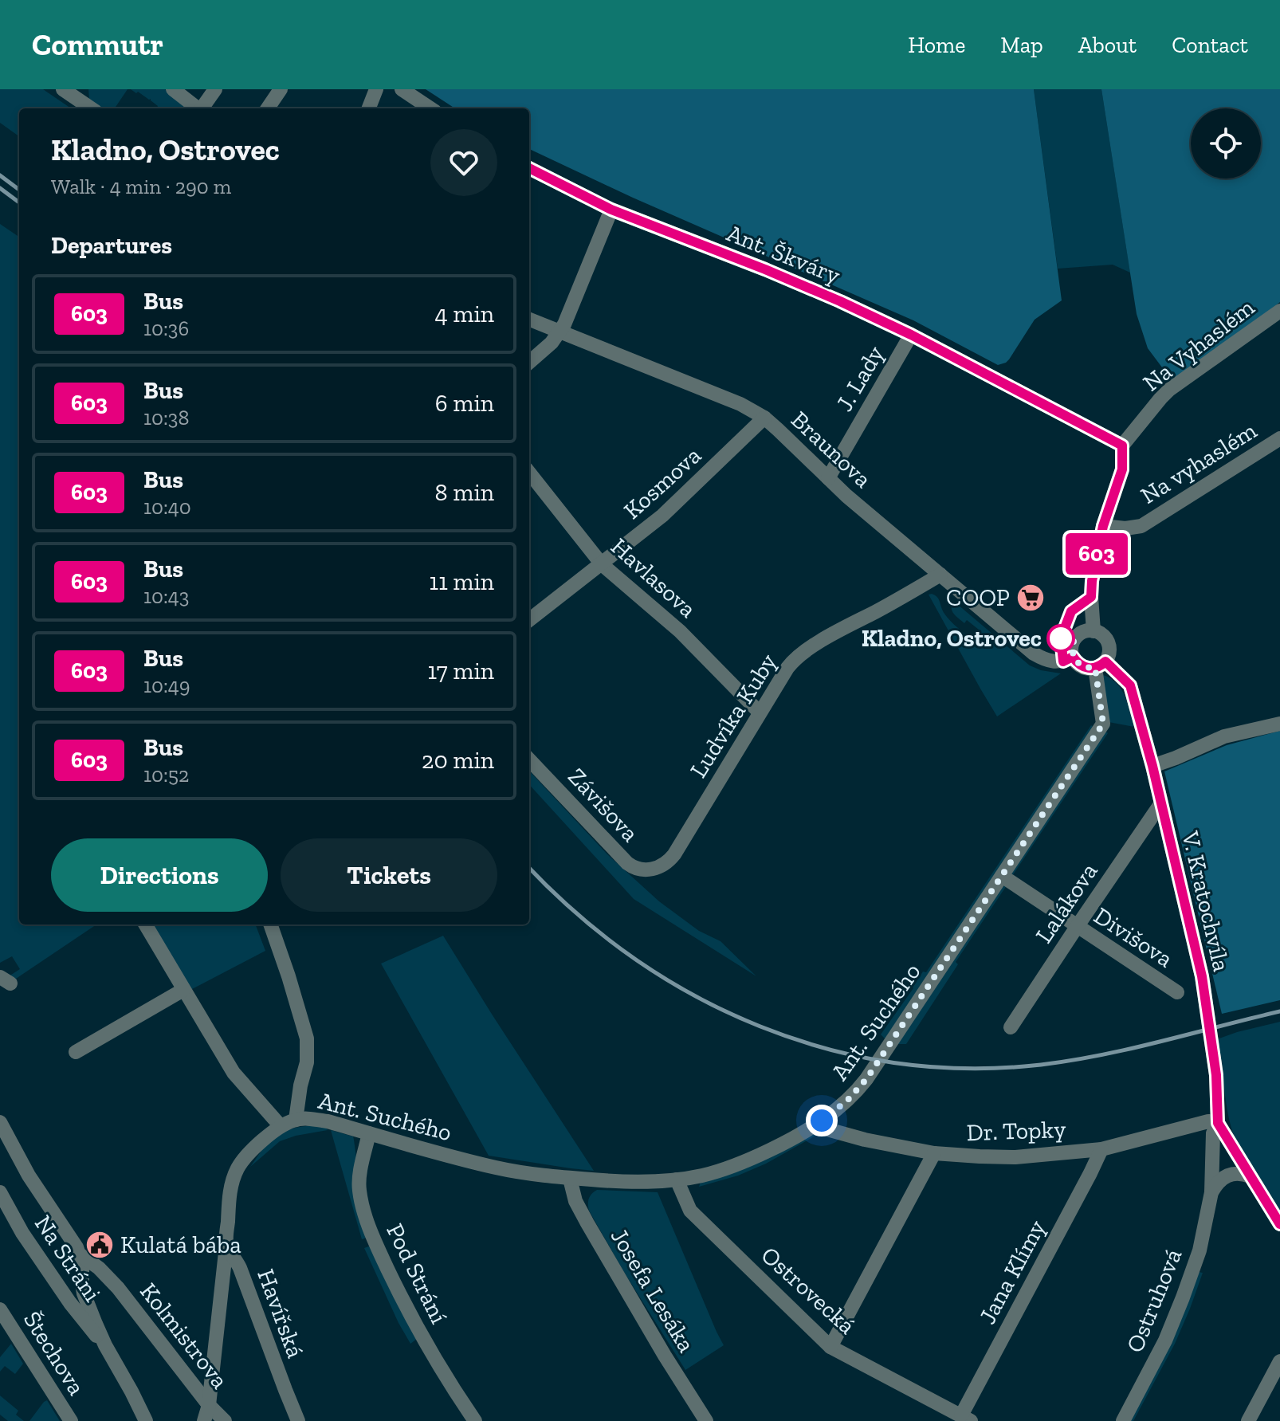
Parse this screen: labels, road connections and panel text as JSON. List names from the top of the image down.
{
  "streets": {
    "street": [
      "Ant. Škváry",
      "Na Vyhaslém",
      "J. Lady",
      "Braunova",
      "Na vyhaslém",
      "Kosmova",
      "Havlasova",
      "Ludvíka Kuby",
      "Závišova",
      "V. Kratochvíla",
      "Lalákova",
      "Divišova",
      "Ant. Suchého",
      "Dr. Topky",
      "Na Stráni",
      "Jana Klímy",
      "Pod Strání",
      "Josefa Lesáka",
      "Ostrovecká",
      "Ostruhová",
      "Havířská",
      "Kolmistrova",
      "Štechova"
    ]
  },
  "crossings": [
    ["Ant. Škváry", "Na Vyhaslém"],
    ["Ant. Škváry", "J. Lady"],
    ["J. Lady", "Braunova"],
    ["Braunova", "Kosmova"],
    ["Braunova", "Ludvíka Kuby"],
    ["Braunova", "V. Kratochvíla"],
    ["Braunova", "Ant. Suchého"],
    ["Na vyhaslém", "Ant. Suchého"],
    ["Kosmova", "Havlasova"],
    ["Havlasova", "Ludvíka Kuby"],
    ["Ludvíka Kuby", "Závišova"],
    ["V. Kratochvíla", "Lalákova"],
    ["V. Kratochvíla", "Ant. Suchého"],
    ["V. Kratochvíla", "Dr. Topky"],
    ["V. Kratochvíla", "Ostruhová"],
    ["Lalákova", "Divišova"],
    ["Divišova", "Ant. Suchého"],
    ["Ant. Suchého", "Dr. Topky"],
    ["Ant. Suchého", "Pod Strání"],
    ["Ant. Suchého", "Josefa Lesáka"],
    ["Ant. Suchého", "Ostrovecká"],
    ["Dr. Topky", "Jana Klímy"],
    ["Dr. Topky", "Ostruhová"],
    ["Na Stráni", "Kolmistrova"],
    ["Jana Klímy", "Ostrovecká"]
  ],
  "places": {
    "supermarket": ["COOP"],
    "other": ["Kladno, Ostrovec"],
    "public building": ["Kulatá bába"]
  },
  "lines": ["bus line 603"],
  "page": {
    "header": "Commutr",
    "nav": [
      "Home",
      "Map",
      "About",
      "Contact"
    ],
    "on_map": "603",
    "heading": [
      ["Kladno, Ostrovec", "Walk · 4 min · 290 m"],
      "Departures"
    ],
    "list": [
      {
        "mark": "603",
        "name": "Bus",
        "note": "10:36",
        "value": "4 min"
      },
      {
        "mark": "603",
        "name": "Bus",
        "note": "10:38",
        "value": "6 min"
      },
      {
        "mark": "603",
        "name": "Bus",
        "note": "10:40",
        "value": "8 min"
      },
      {
        "mark": "603",
        "name": "Bus",
        "note": "10:43",
        "value": "11 min"
      },
      {
        "mark": "603",
        "name": "Bus",
        "note": "10:49",
        "value": "17 min"
      },
      {
        "mark": "603",
        "name": "Bus",
        "note": "10:52",
        "value": "20 min"
      }
    ],
    "buttons": ["Directions", "Tickets"]
  }
}
